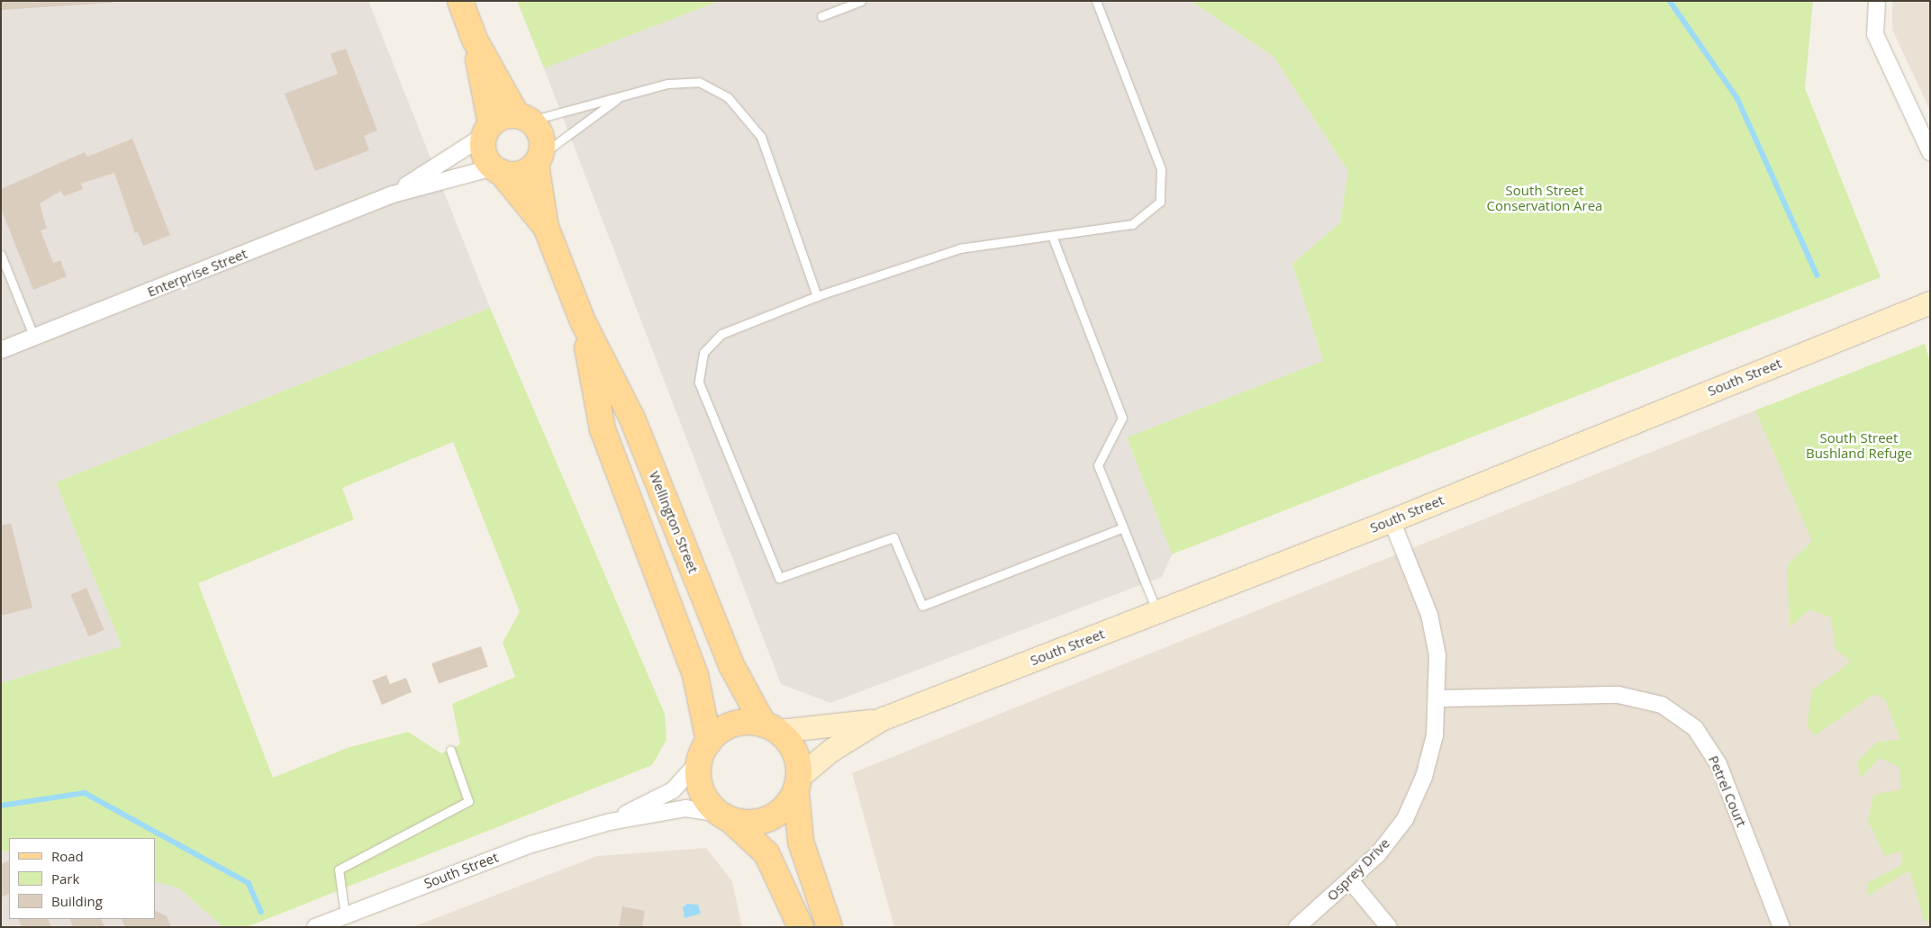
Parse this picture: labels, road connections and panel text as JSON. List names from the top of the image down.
{
  "streets": {
    "main road": ["Wellington Street"],
    "street": [
      "Enterprise Street",
      "South Street",
      "Petrel Court",
      "Osprey Drive"
    ]
  },
  "crossings": [
    ["Enterprise Street", "Wellington Street"],
    ["South Street", "Wellington Street"],
    ["South Street", "Osprey Drive"],
    ["Petrel Court", "Osprey Drive"]
  ],
  "parks": ["South Street Conservation Area", "South Street Bushland Refuge"],
  "legend": ["Road", "Park", "Building"]
}
